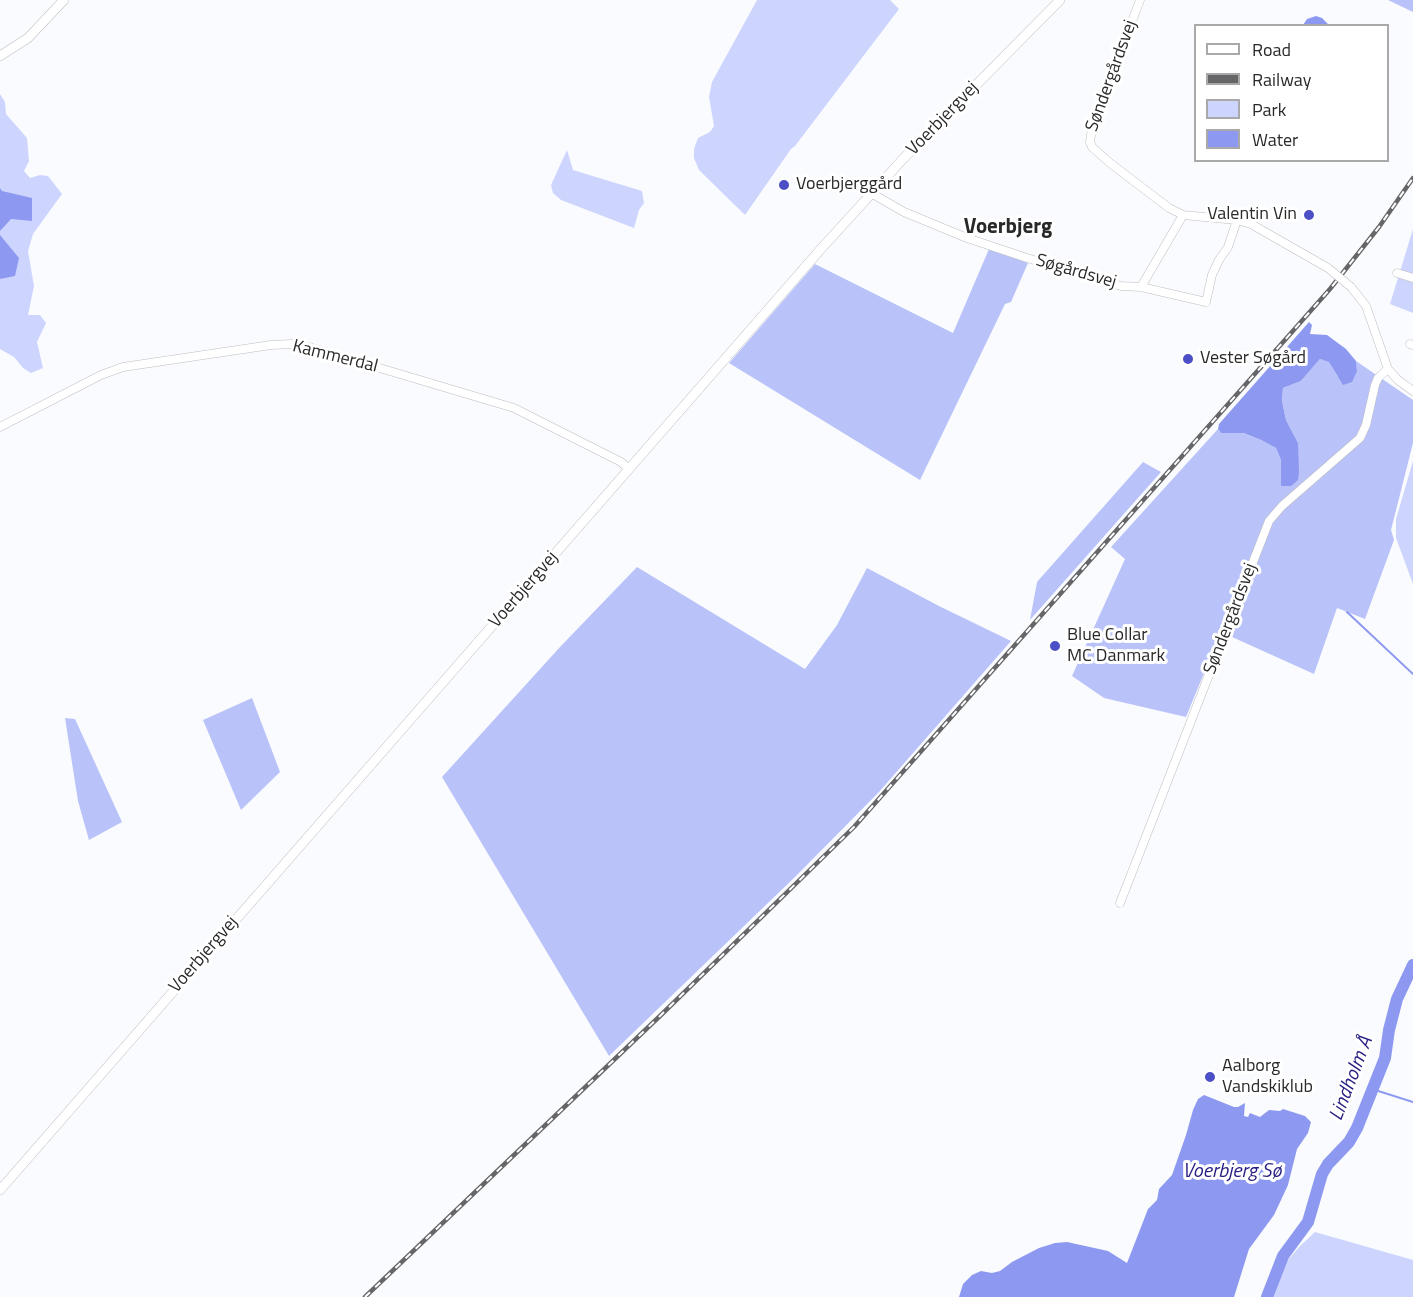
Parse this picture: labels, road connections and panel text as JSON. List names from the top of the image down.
{
  "streets": {
    "street": [
      "Søndergårdsvej",
      "Voerbjergvej",
      "Søgårdsvej",
      "Kammerdal"
    ]
  },
  "crossings": [
    ["Søndergårdsvej", "Søgårdsvej"],
    ["Voerbjergvej", "Søgårdsvej"],
    ["Voerbjergvej", "Kammerdal"]
  ],
  "districts": ["Voerbjerg"],
  "water": ["Lindholm Å", "Voerbjerg Sø"],
  "places": [
    "Voerbjerggård",
    "Valentin Vin",
    "Vester Søgård",
    "Blue Collar MC Danmark",
    "Aalborg Vandskiklub"
  ],
  "legend": [
    "Road",
    "Railway",
    "Park",
    "Water"
  ]
}
